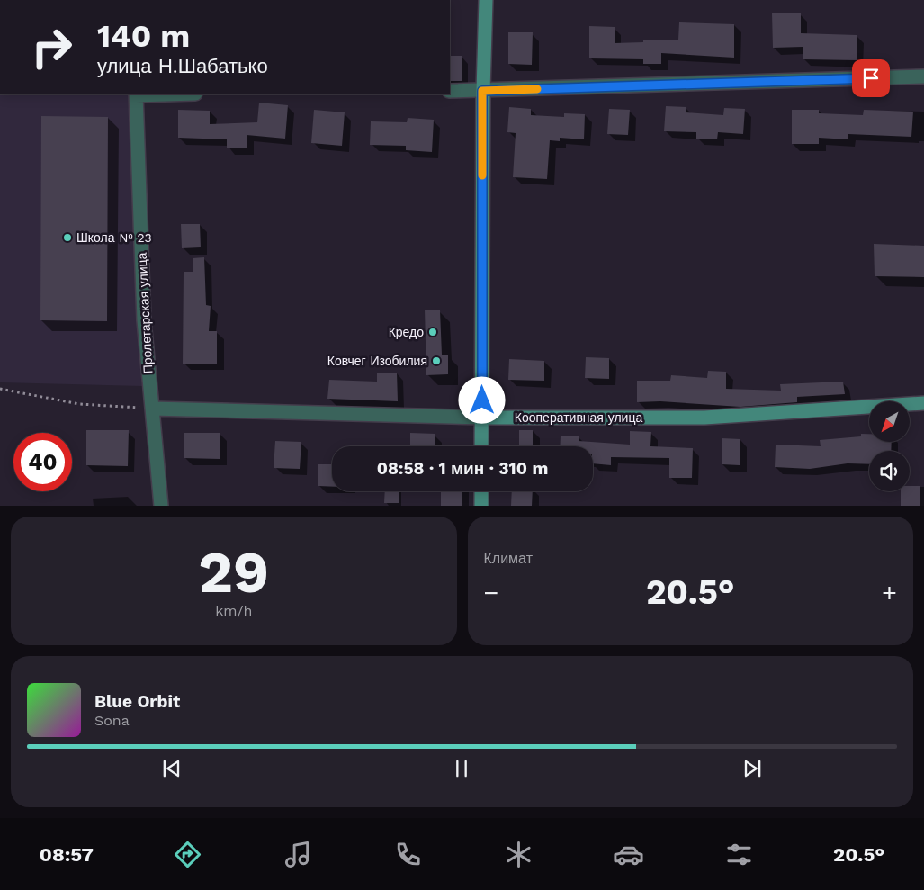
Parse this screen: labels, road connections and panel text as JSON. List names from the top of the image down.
{
  "streets": {
    "street": ["Пролетарская улица", "Кооперативная улица"]
  },
  "crossings": [
    ["Пролетарская улица", "Кооперативная улица"]
  ],
  "places": ["Школа № 23", "Кредо", "Ковчег Изобилия"],
  "north": "bottom left",
  "page": {
    "turn": ["140 m", "улица Н.Шабатько"],
    "limit": "40",
    "trip": "08:58 · 1 мин · 310 m",
    "tile": [
      ["29", "km/h"],
      "Климат"
    ],
    "heat": ["−", "20.5°", "+"],
    "song": ["Blue Orbit", "Sona"],
    "tabs": ["08:57", "20.5°"]
  }
}
